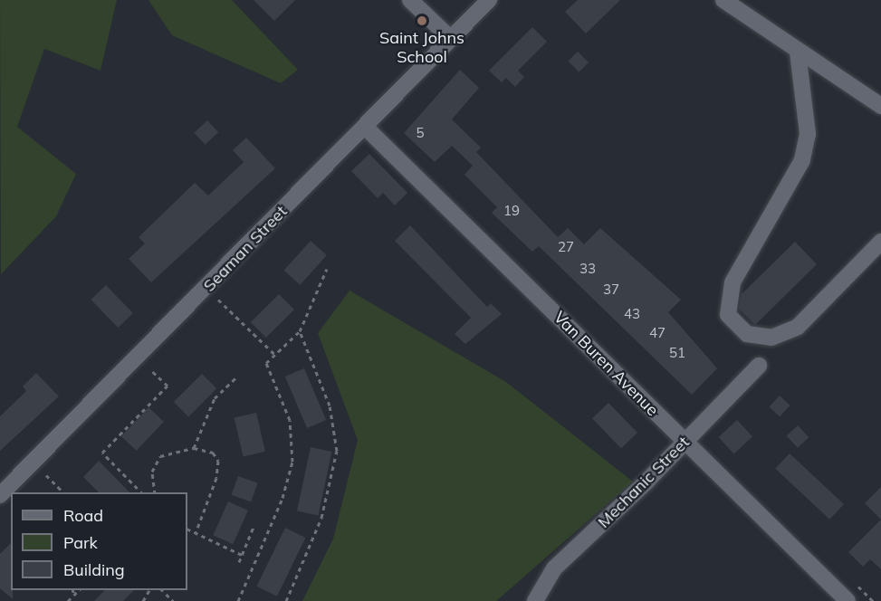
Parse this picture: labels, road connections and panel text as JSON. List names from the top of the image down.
{
  "streets": {
    "street": ["Seaman Street", "Van Buren Avenue", "Mechanic Street"]
  },
  "crossings": [
    ["Seaman Street", "Van Buren Avenue"],
    ["Van Buren Avenue", "Mechanic Street"]
  ],
  "places": ["Saint Johns School"],
  "house_numbers": [
    "5",
    "19",
    "27",
    "33",
    "37",
    "43",
    "47",
    "51"
  ],
  "legend": ["Road", "Park", "Building"]
}
